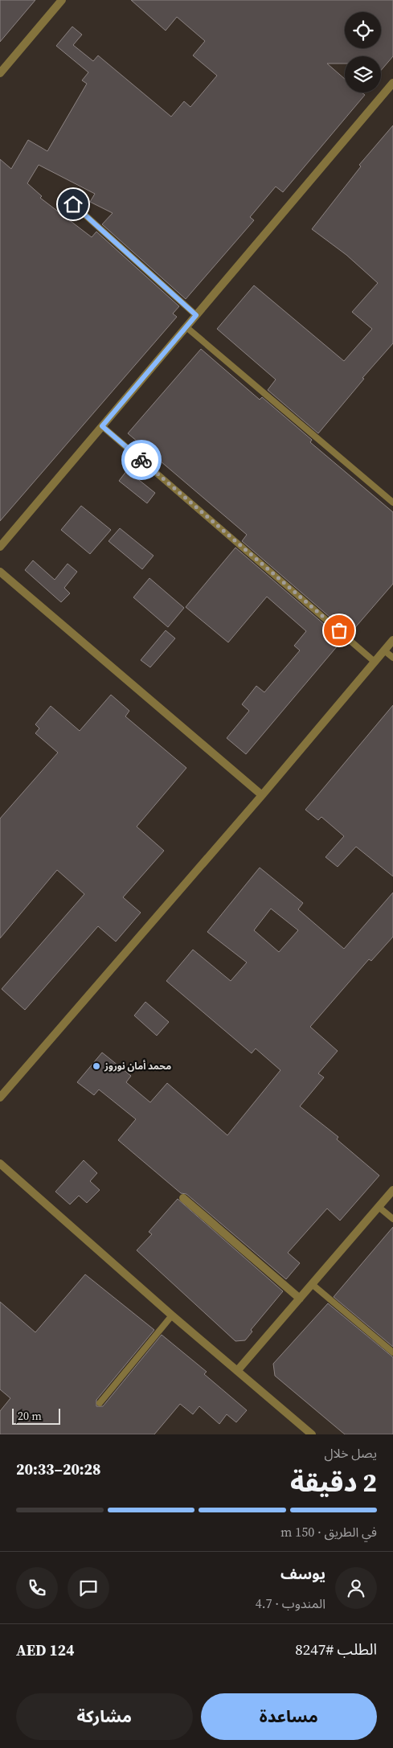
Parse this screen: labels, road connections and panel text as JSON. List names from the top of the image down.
{
  "places": ["محمد أمان نوروز"],
  "scale_bar": "20 m",
  "page": {
    "scale": "20 m",
    "heading": ["2 دقيقة", "يصل خلال", "20:28–20:33"],
    "panel": [
      "يوسف",
      "المندوب · 4.7",
      "الطلب #8247",
      "AED 124"
    ],
    "bar": "في الطريق · 150 m",
    "buttons": ["مساعدة", "مشاركة"]
  }
}
